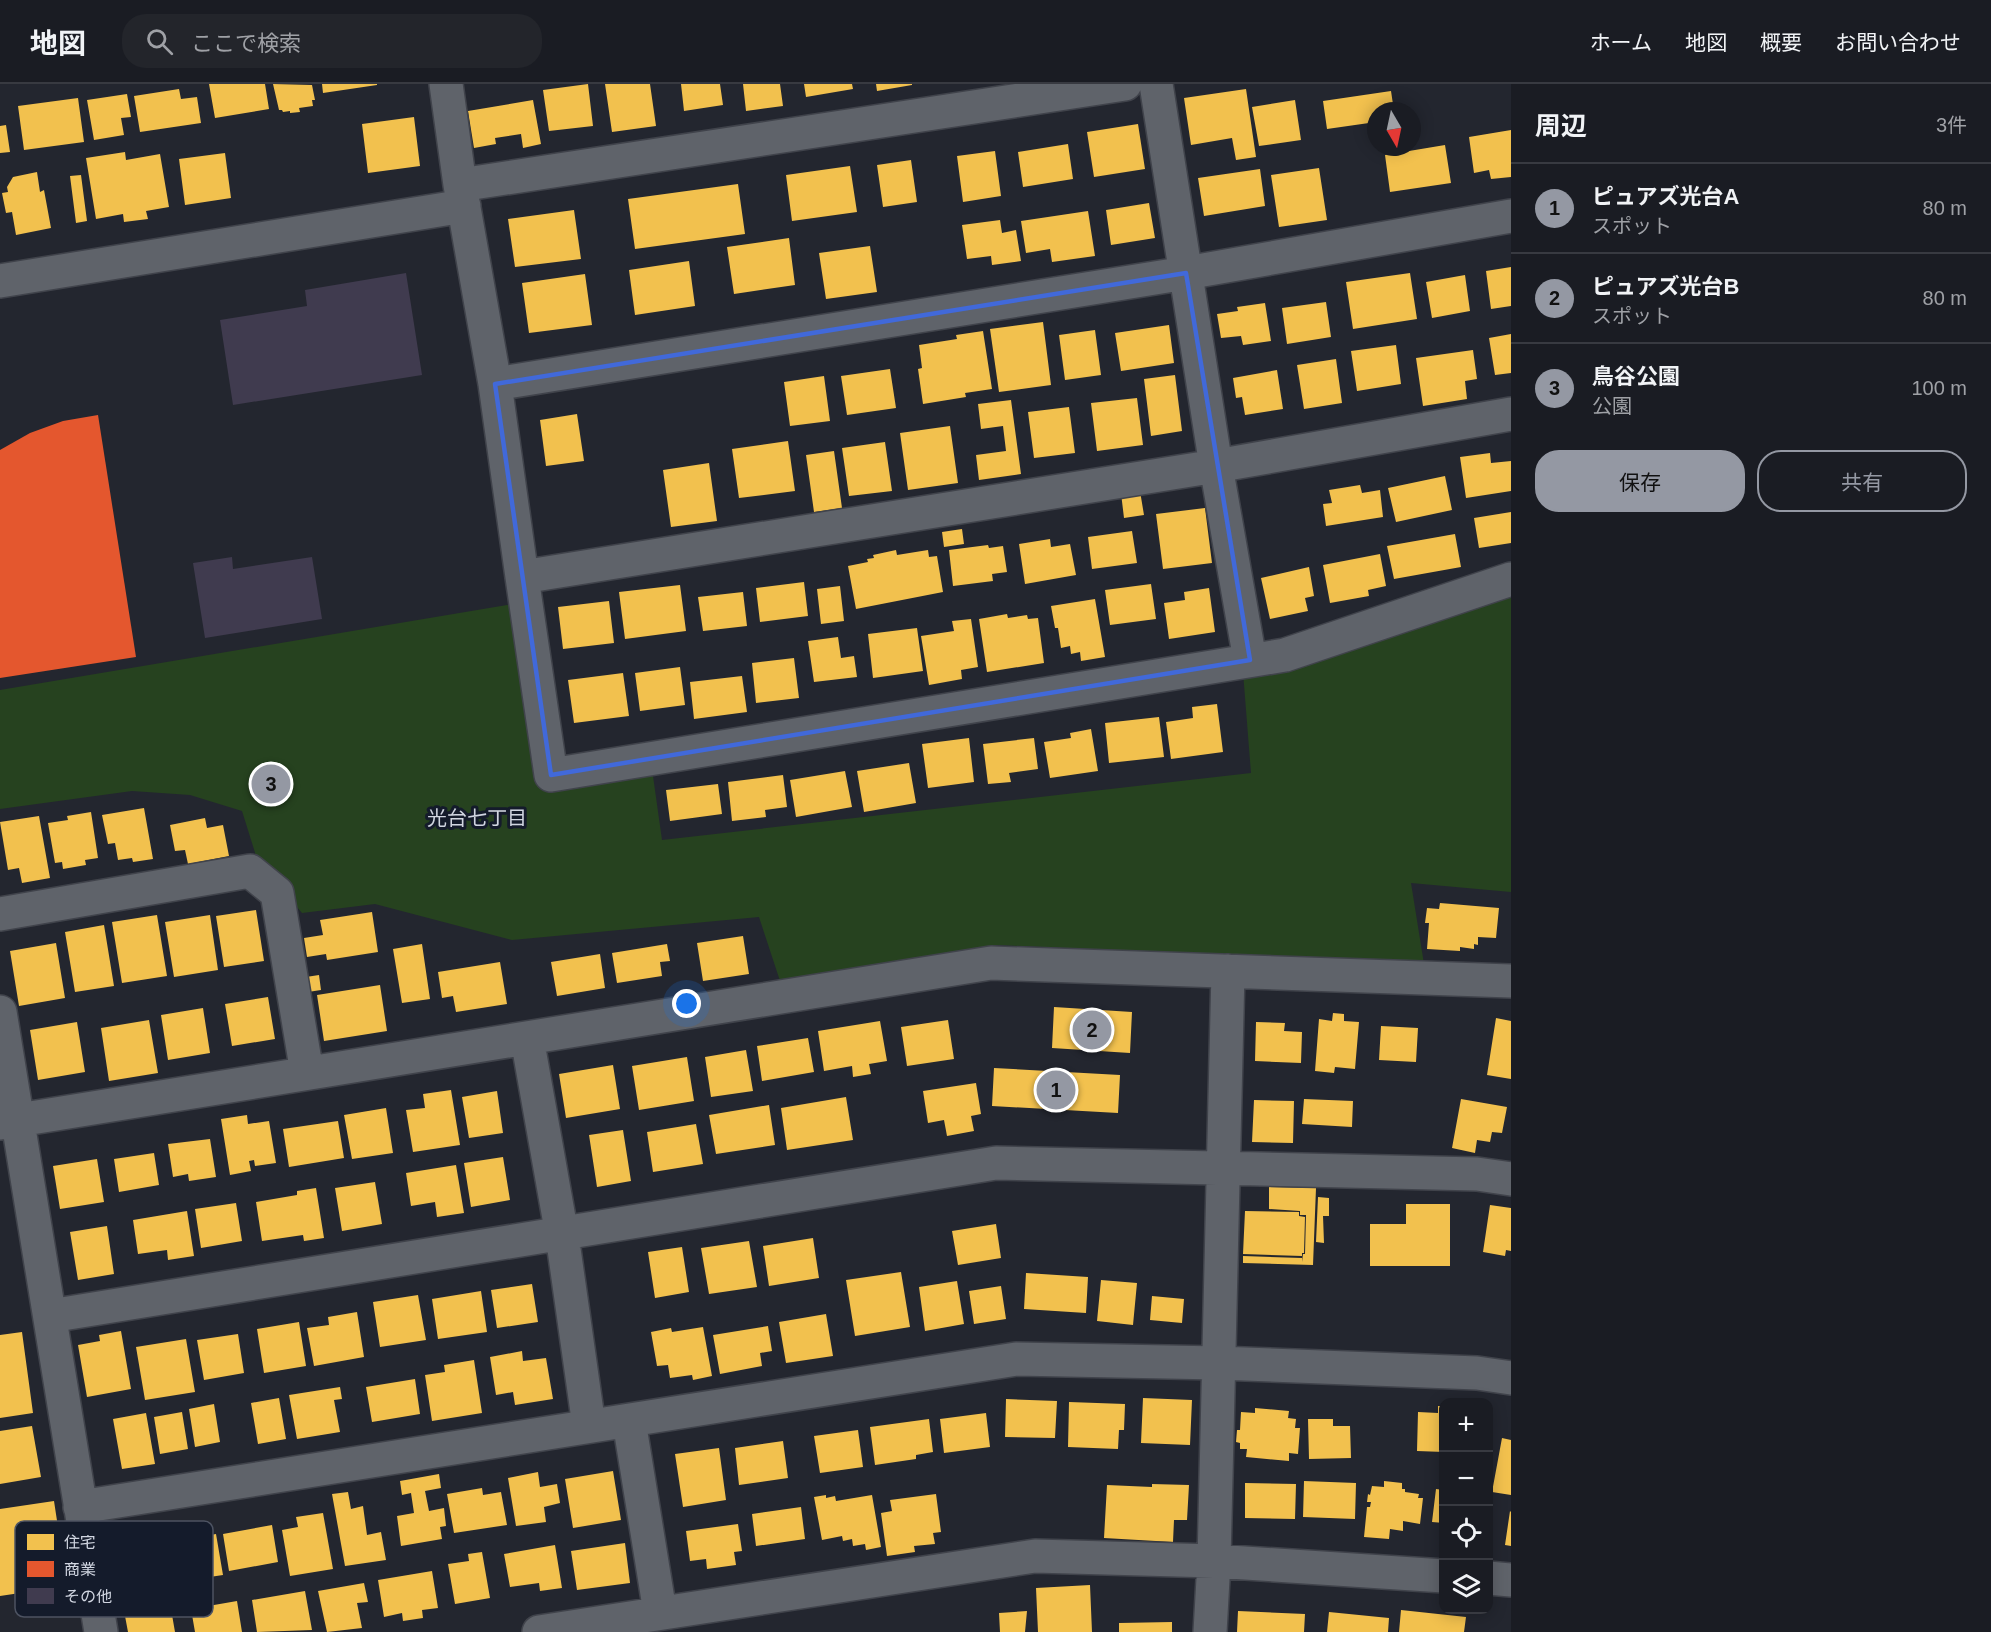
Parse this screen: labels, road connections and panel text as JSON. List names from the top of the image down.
{
  "districts": ["光台七丁目"],
  "legend": ["住宅", "商業", "その他"],
  "north": "bottom",
  "page": {
    "header": "地図",
    "search": "ここで検索",
    "nav": [
      "ホーム",
      "地図",
      "概要",
      "お問い合わせ"
    ],
    "heading": ["周辺", "3件"],
    "list": [
      {
        "mark": "1",
        "name": "ピュアズ光台A",
        "note": "スポット",
        "value": "80 m"
      },
      {
        "mark": "2",
        "name": "ピュアズ光台B",
        "note": "スポット",
        "value": "80 m"
      },
      {
        "mark": "3",
        "name": "鳥谷公園",
        "note": "公園",
        "value": "100 m"
      }
    ],
    "buttons": ["保存", "共有"],
    "pins": ["3", "2", "1"],
    "map_buttons": ["+", "−"]
  }
}
